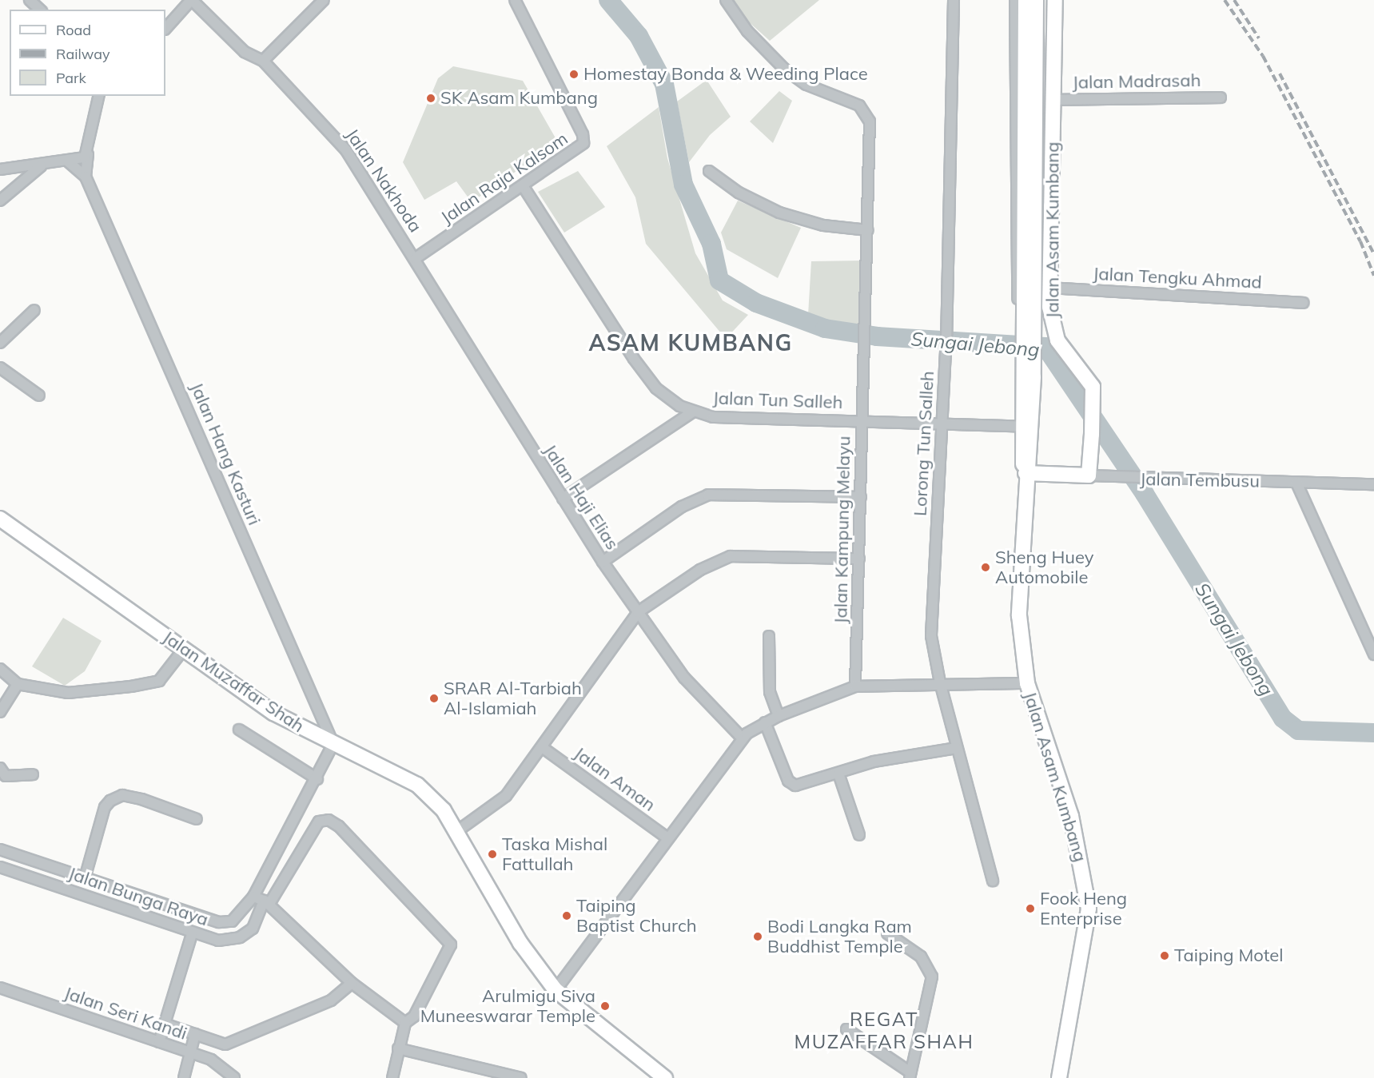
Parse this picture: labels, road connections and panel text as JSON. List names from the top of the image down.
{
  "streets": {
    "main road": ["Jalan Asam Kumbang", "Jalan Tembusu", "Jalan Muzaffar Shah"],
    "street": [
      "Jalan Madrasah",
      "Jalan Raja Kalsom",
      "Jalan Nakhoda",
      "Jalan Tengku Ahmad",
      "Jalan Tun Salleh",
      "Lorong Tun Salleh",
      "Jalan Hang Kasturi",
      "Jalan Haji Elias",
      "Jalan Kampung Melayu",
      "Jalan Aman",
      "Jalan Bunga Raya",
      "Jalan Seri Kandi"
    ]
  },
  "crossings": [
    ["Jalan Madrasah", "Jalan Asam Kumbang"],
    ["Jalan Raja Kalsom", "Jalan Nakhoda"],
    ["Jalan Raja Kalsom", "Jalan Tun Salleh"],
    ["Jalan Raja Kalsom", "Jalan Haji Elias"],
    ["Jalan Nakhoda", "Jalan Haji Elias"],
    ["Jalan Asam Kumbang", "Jalan Tengku Ahmad"],
    ["Jalan Asam Kumbang", "Jalan Tun Salleh"],
    ["Jalan Asam Kumbang", "Jalan Tembusu"],
    ["Jalan Tun Salleh", "Lorong Tun Salleh"],
    ["Jalan Tun Salleh", "Jalan Kampung Melayu"],
    ["Jalan Hang Kasturi", "Jalan Muzaffar Shah"],
    ["Jalan Hang Kasturi", "Jalan Bunga Raya"],
    ["Jalan Muzaffar Shah", "Jalan Bunga Raya"]
  ],
  "districts": ["ASAM KUMBANG", "REGAT MUZAFFAR SHAH"],
  "water": ["Sungai Jebong"],
  "places": [
    "Homestay Bonda & Weeding Place",
    "SK Asam Kumbang",
    "Sheng Huey Automobile",
    "SRAR Al-Tarbiah Al-Islamiah",
    "Taska Mishal Fattullah",
    "Fook Heng Enterprise",
    "Taiping Baptist Church",
    "Bodi Langka Ram Buddhist Temple",
    "Taiping Motel",
    "Arulmigu Siva Muneeswarar Temple"
  ],
  "legend": ["Road", "Railway", "Park"]
}
